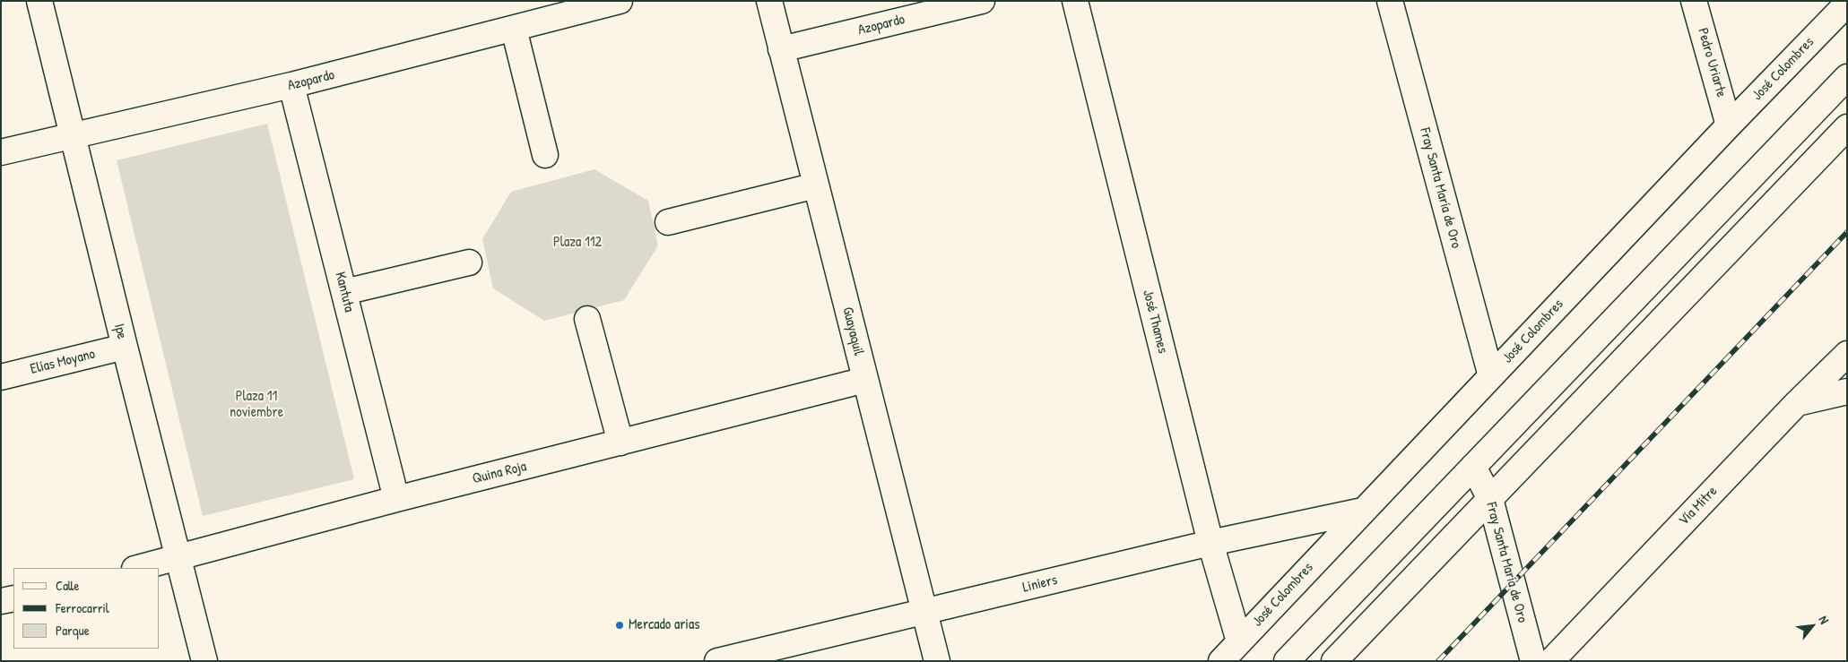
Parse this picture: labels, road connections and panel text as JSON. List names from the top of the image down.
{
  "streets": {
    "street": [
      "Azopardo",
      "Pedro Uriarte",
      "José Colombres",
      "Fray Santa María de Oro",
      "Kantuta",
      "José Thames",
      "Ipe",
      "Guayaquil",
      "Elías Moyano",
      "Quina Roja",
      "Vía Mitre",
      "Liniers"
    ]
  },
  "crossings": [
    ["Azopardo", "Kantuta"],
    ["Azopardo", "Ipe"],
    ["Azopardo", "Guayaquil"],
    ["Pedro Uriarte", "José Colombres"],
    ["José Colombres", "Fray Santa María de Oro"],
    ["José Colombres", "José Thames"],
    ["José Colombres", "Liniers"],
    ["Kantuta", "Quina Roja"],
    ["José Thames", "Liniers"],
    ["Ipe", "Elías Moyano"],
    ["Ipe", "Quina Roja"],
    ["Guayaquil", "Quina Roja"],
    ["Guayaquil", "Liniers"]
  ],
  "parks": ["Plaza 112", "Plaza 11 noviembre"],
  "places": ["Mercado arias"],
  "legend": ["Calle", "Ferrocarril", "Parque"],
  "north": "top right"
}
